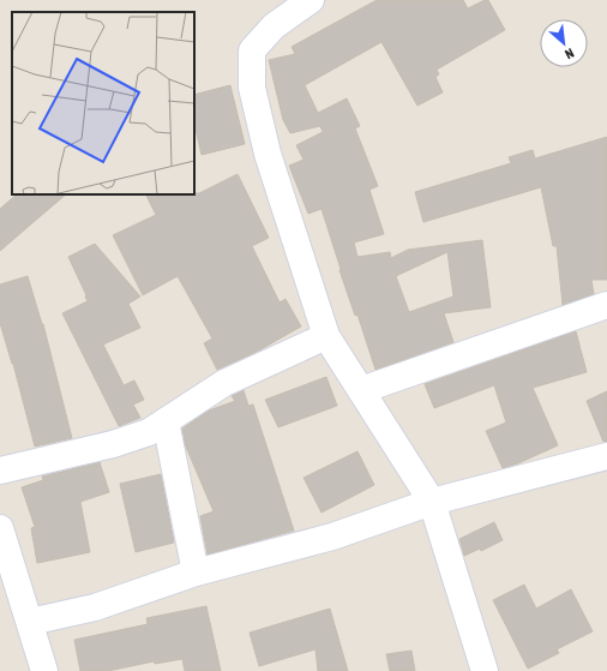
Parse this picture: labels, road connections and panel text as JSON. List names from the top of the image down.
{
  "north": "bottom right"
}
